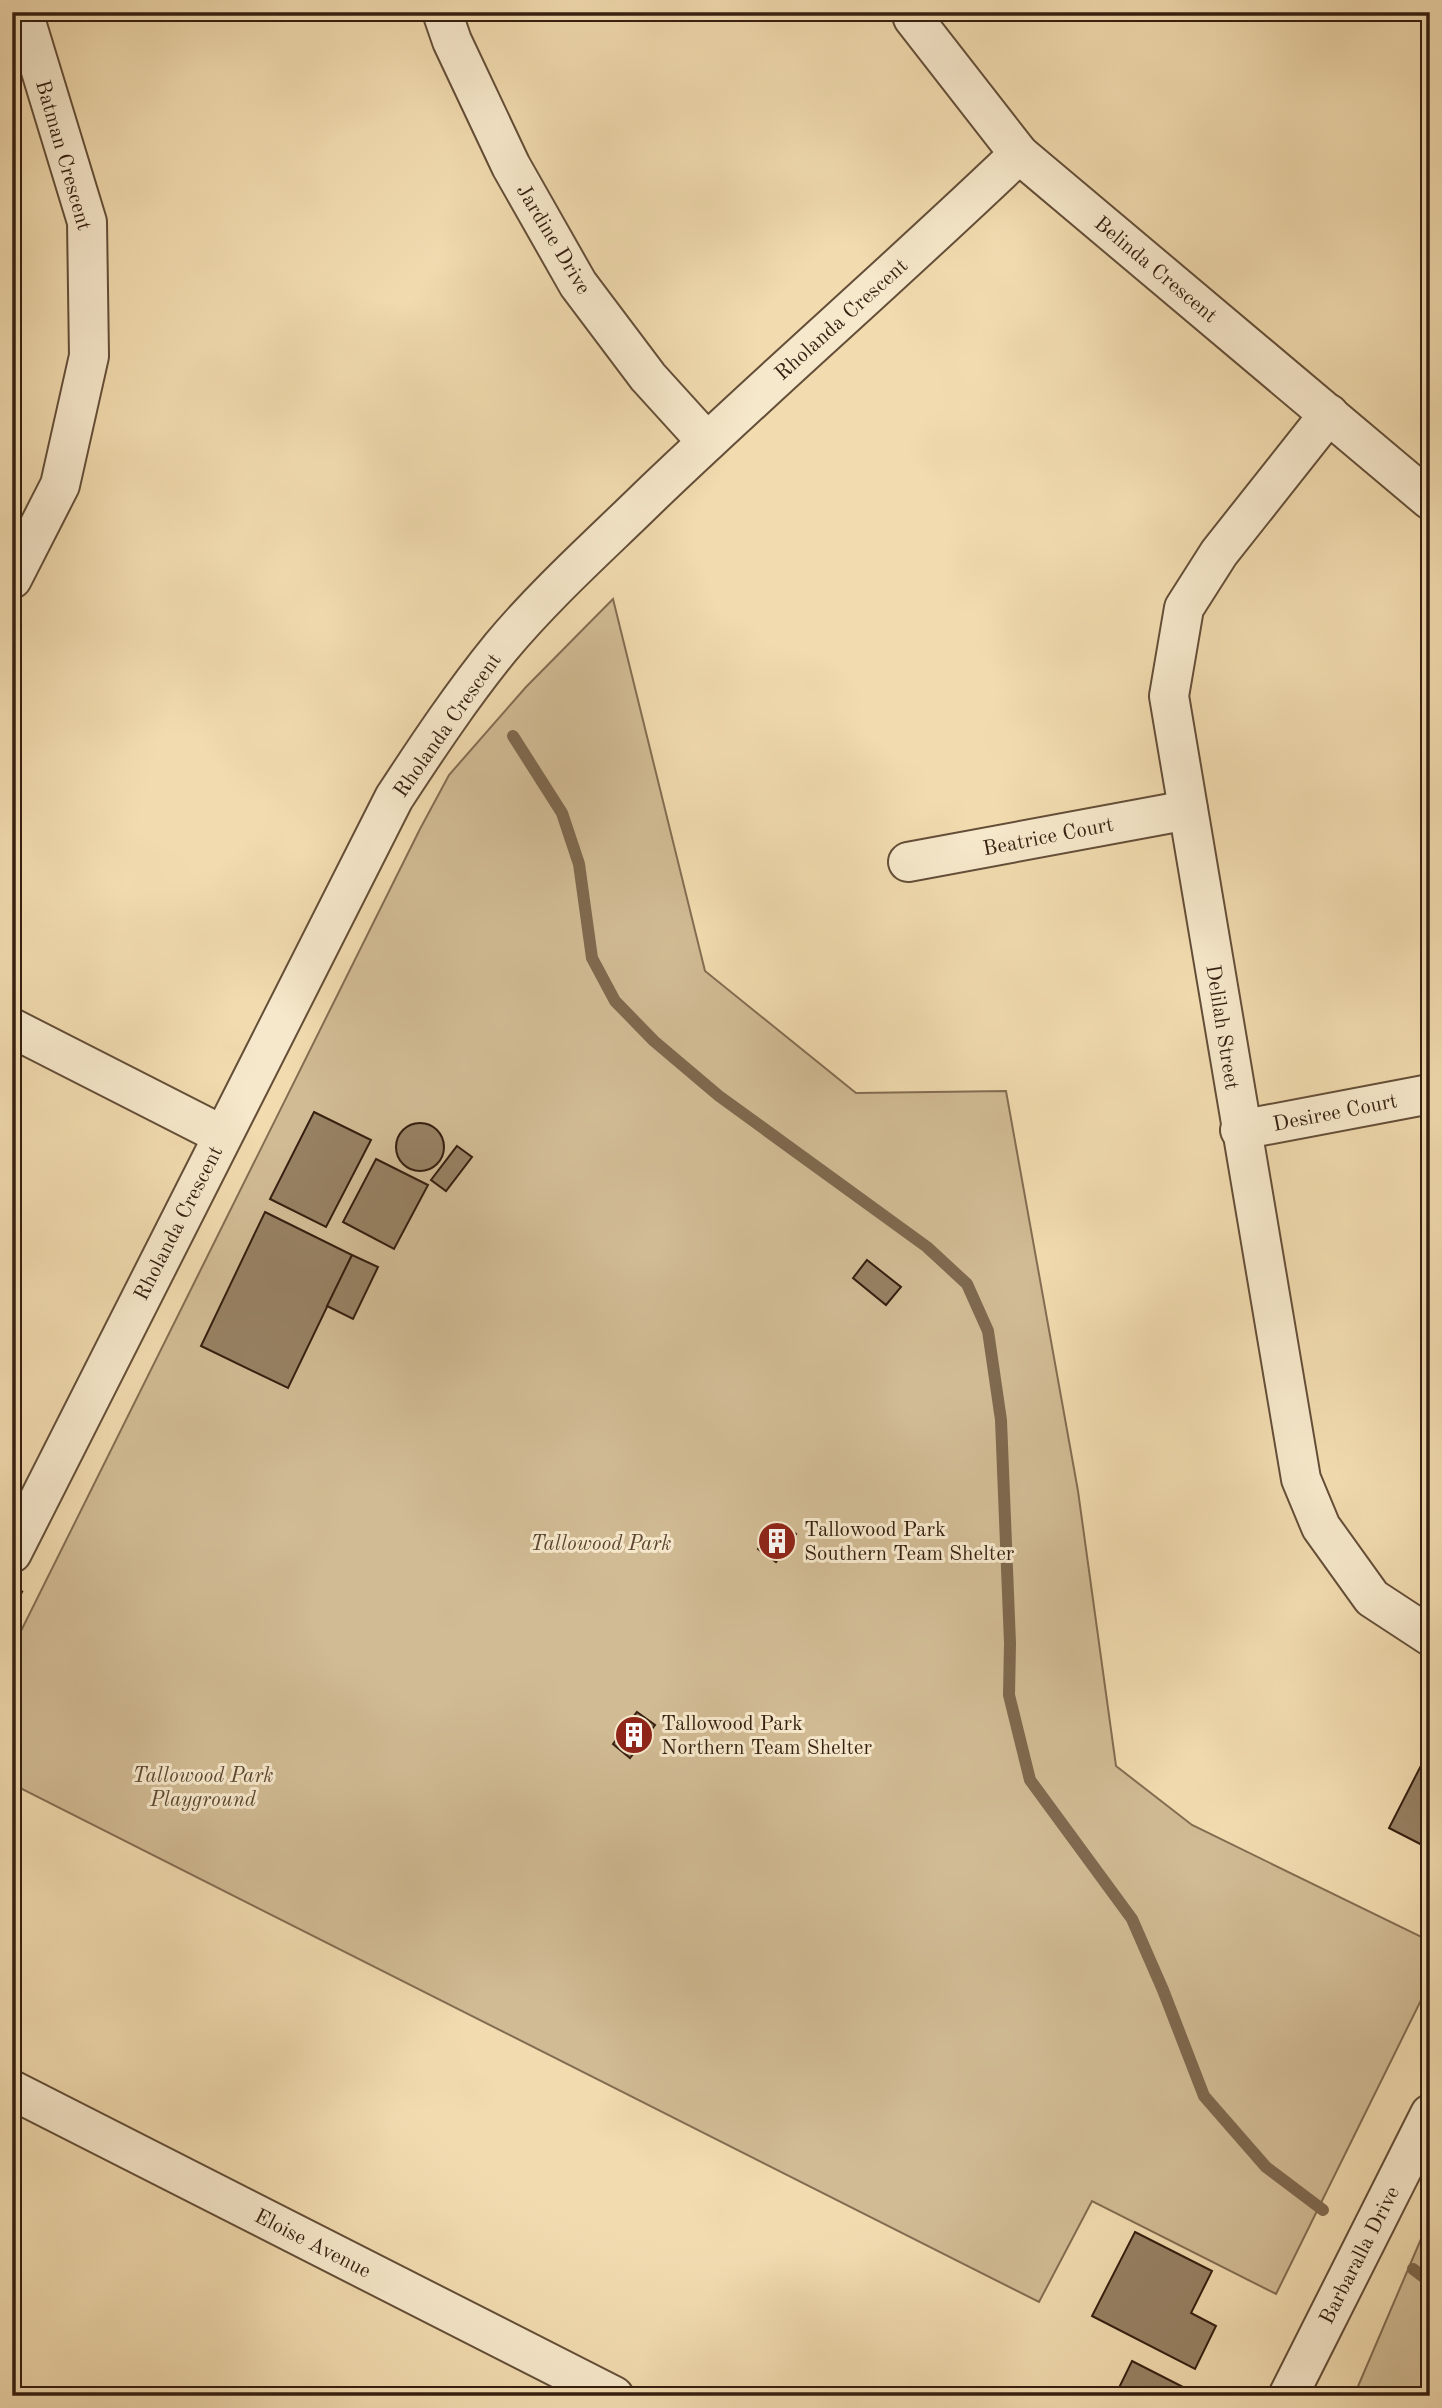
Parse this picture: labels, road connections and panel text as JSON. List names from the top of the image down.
{
  "streets": {
    "street": [
      "Batman Crescent",
      "Jardine Drive",
      "Belinda Crescent",
      "Rholanda Crescent",
      "Beatrice Court",
      "Delilah Street",
      "Desiree Court",
      "Eloise Avenue",
      "Barbaralla Drive"
    ]
  },
  "crossings": [
    ["Jardine Drive", "Rholanda Crescent"],
    ["Belinda Crescent", "Rholanda Crescent"],
    ["Belinda Crescent", "Delilah Street"],
    ["Beatrice Court", "Delilah Street"],
    ["Delilah Street", "Desiree Court"]
  ],
  "parks": ["Tallowood Park", "Tallowood Park Playground"],
  "places": {
    "building": ["Tallowood Park Southern Team Shelter", "Tallowood Park Northern Team Shelter"]
  }
}
